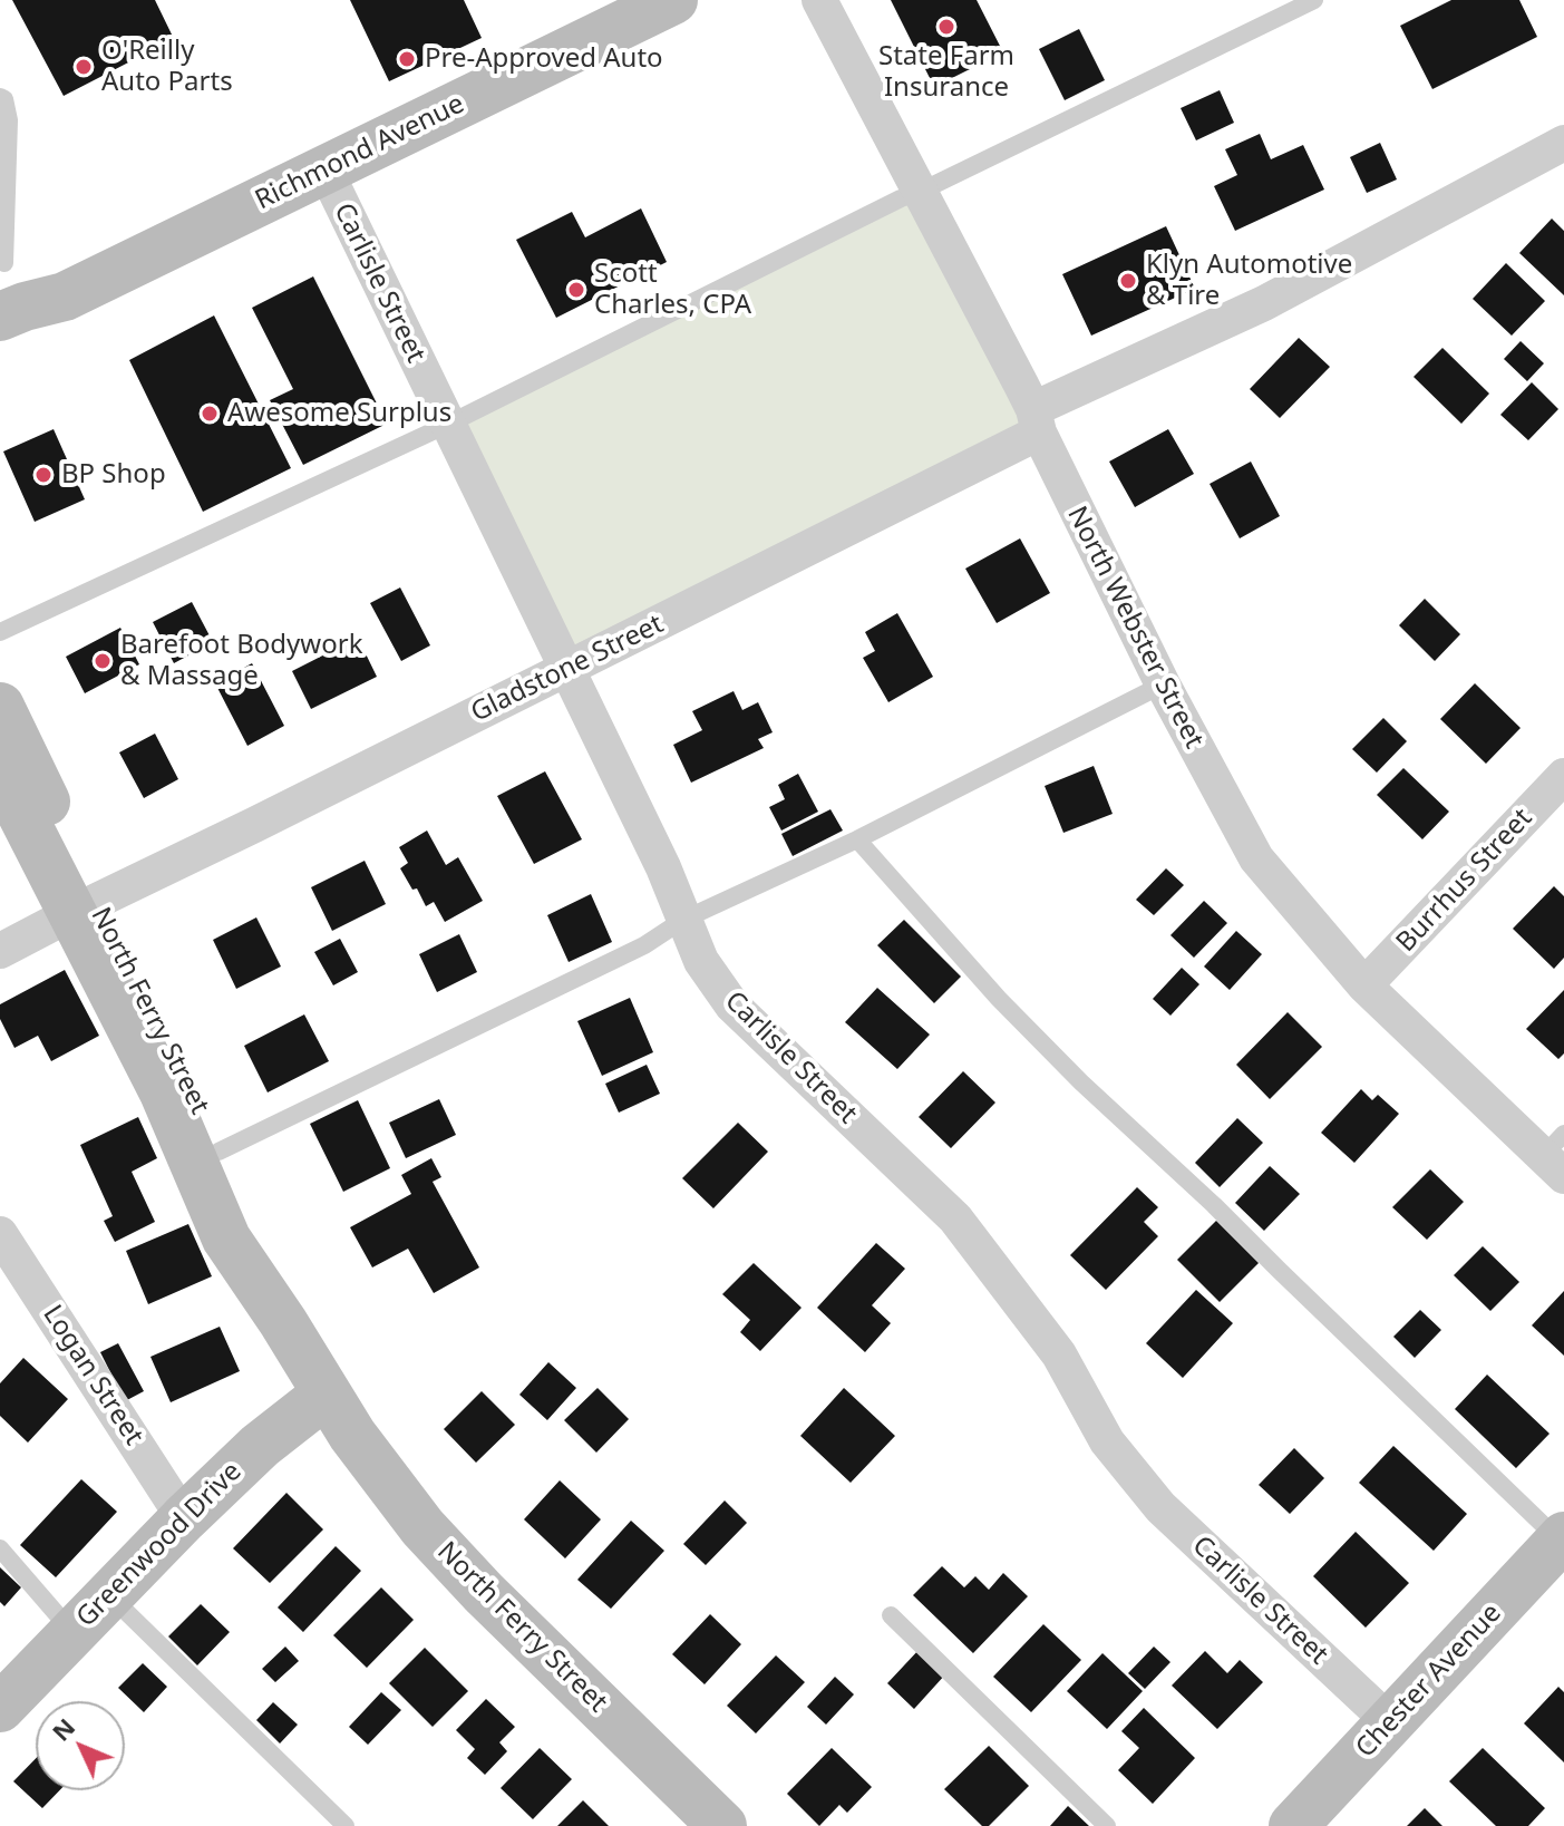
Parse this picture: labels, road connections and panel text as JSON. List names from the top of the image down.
{
  "streets": {
    "street": [
      "Richmond Avenue",
      "Carlisle Street",
      "North Webster Street",
      "Gladstone Street",
      "Burrhus Street",
      "North Ferry Street",
      "Logan Street",
      "Greenwood Drive",
      "Chester Avenue"
    ]
  },
  "crossings": [
    ["Richmond Avenue", "Carlisle Street"],
    ["Carlisle Street", "Gladstone Street"],
    ["Carlisle Street", "Chester Avenue"],
    ["North Webster Street", "Gladstone Street"],
    ["North Webster Street", "Burrhus Street"],
    ["Gladstone Street", "North Ferry Street"],
    ["North Ferry Street", "Greenwood Drive"],
    ["Logan Street", "Greenwood Drive"]
  ],
  "places": [
    "State Farm Insurance",
    "Pre-Approved Auto",
    "O'Reilly Auto Parts",
    "Klyn Automotive & Tire",
    "Scott Charles, CPA",
    "Awesome Surplus",
    "BP Shop",
    "Barefoot Bodywork & Massage"
  ],
  "north": "top left"
}
